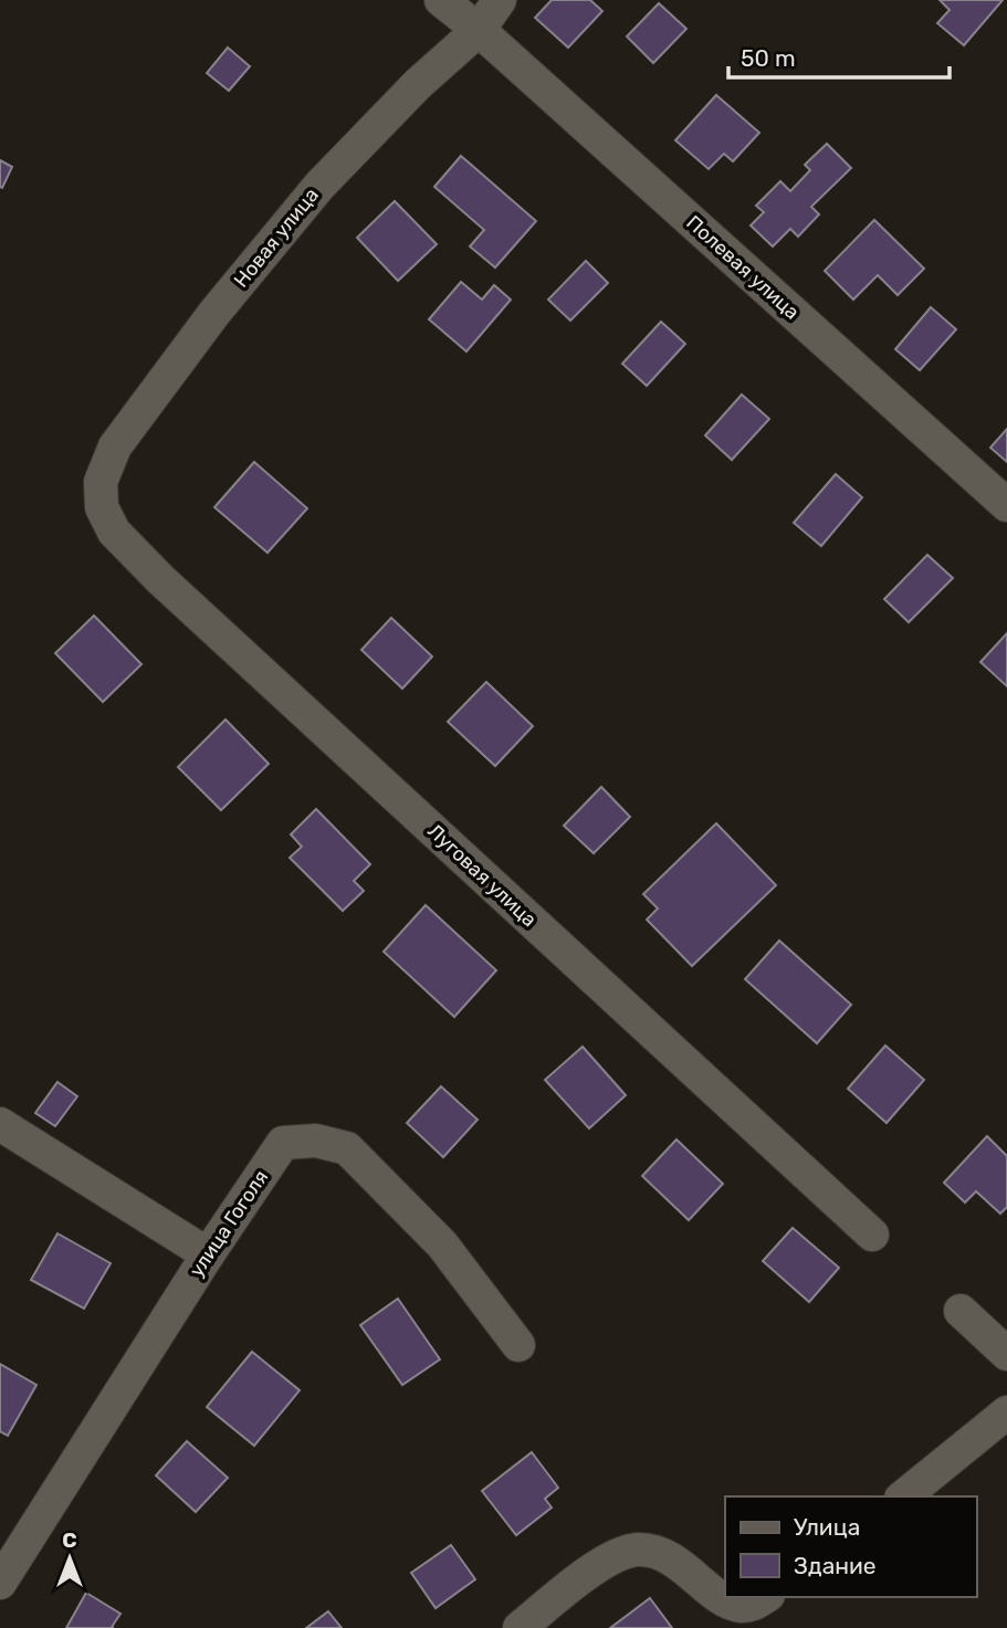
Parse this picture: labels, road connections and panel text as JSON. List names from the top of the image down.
{
  "streets": {
    "street": [
      "Новая улица",
      "Полевая улица",
      "Луговая улица",
      "улица Гоголя"
    ]
  },
  "crossings": [
    ["Новая улица", "Полевая улица"],
    ["Новая улица", "Луговая улица"]
  ],
  "legend": ["Улица", "Здание"],
  "scale_bar": "50 m",
  "north": "top"
}
